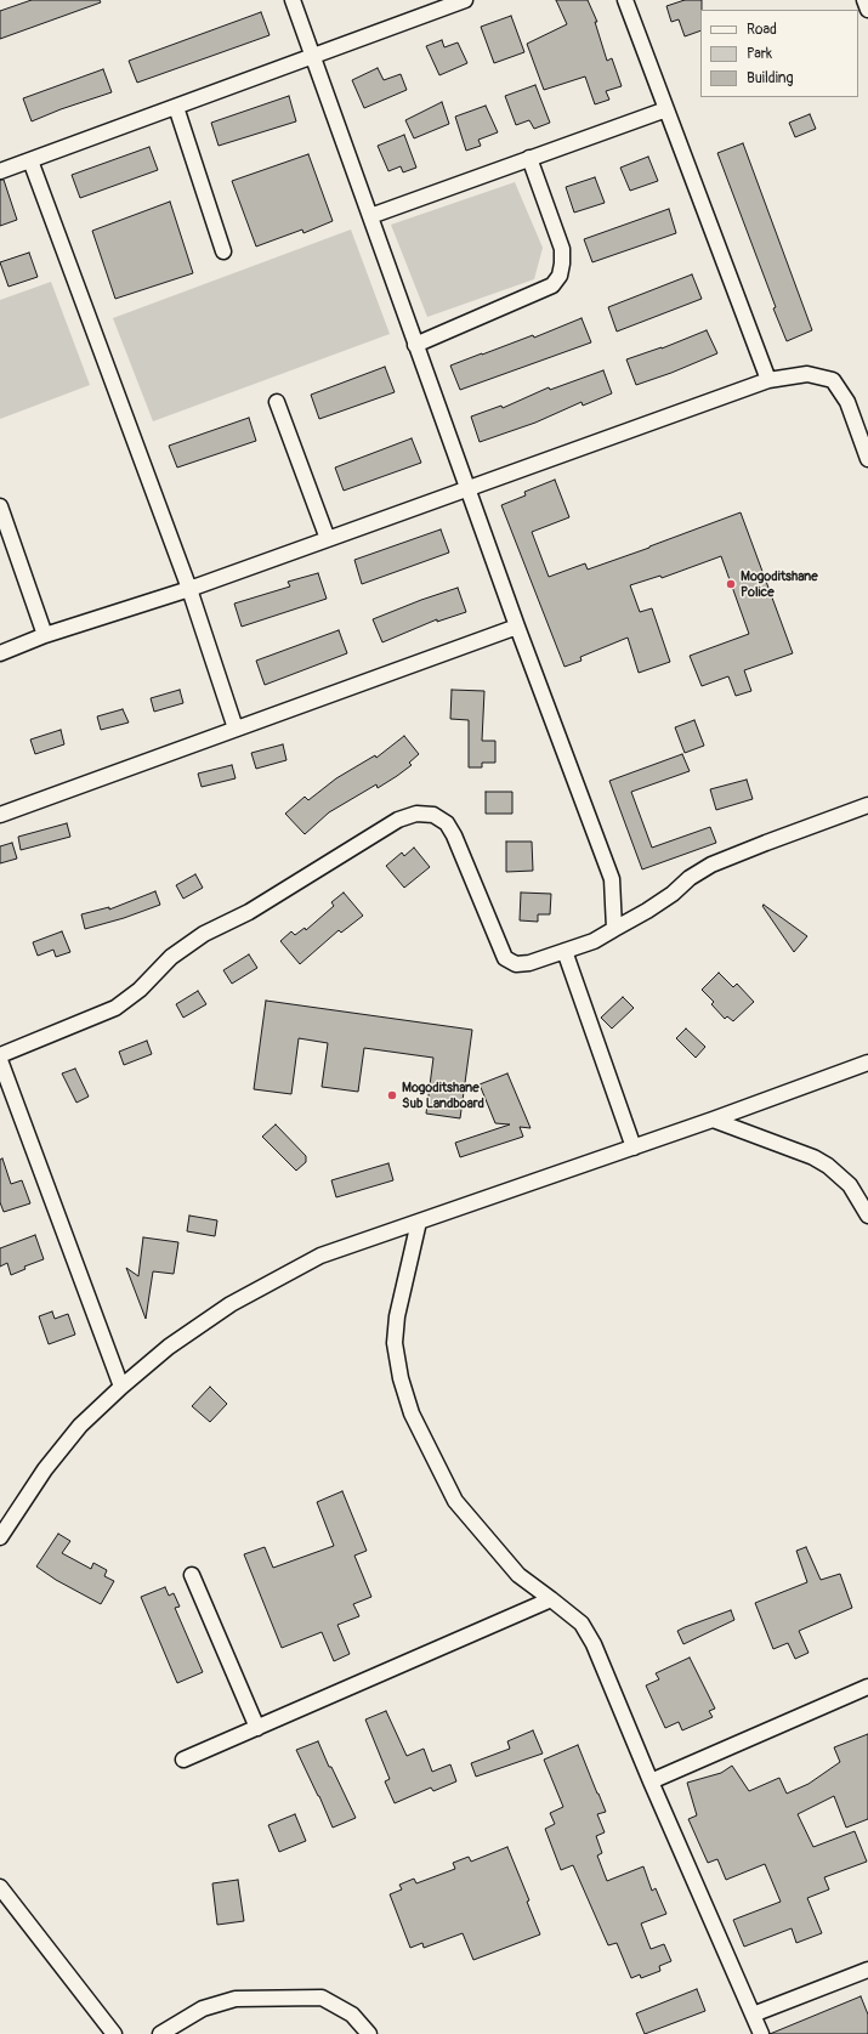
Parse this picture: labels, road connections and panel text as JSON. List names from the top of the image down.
{
  "places": ["Mogoditshane Police", "Mogoditshane Sub Landboard"],
  "legend": ["Road", "Park", "Building"]
}
